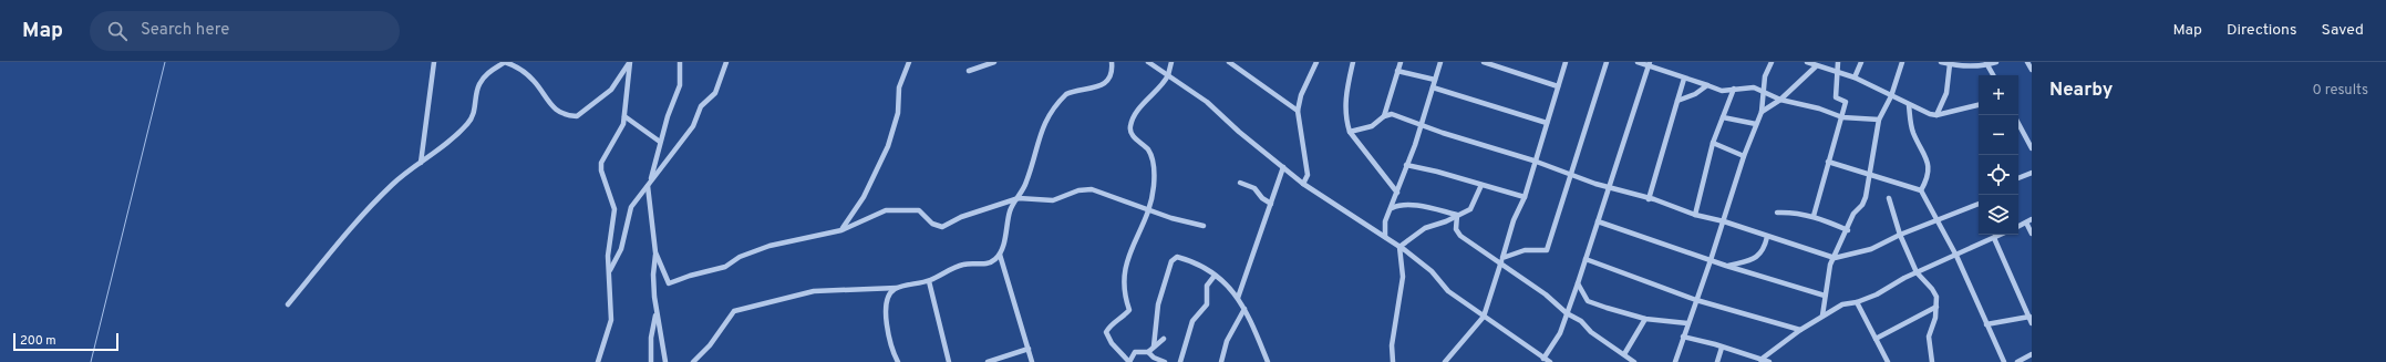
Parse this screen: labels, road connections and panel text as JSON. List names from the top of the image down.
{
  "scale_bar": "200 m",
  "page": {
    "header": "Map",
    "search": "Search here",
    "nav": ["Map", "Directions", "Saved"],
    "heading": ["Nearby", "0 results"],
    "map_buttons": ["+", "−"],
    "scale": "200 m"
  }
}
